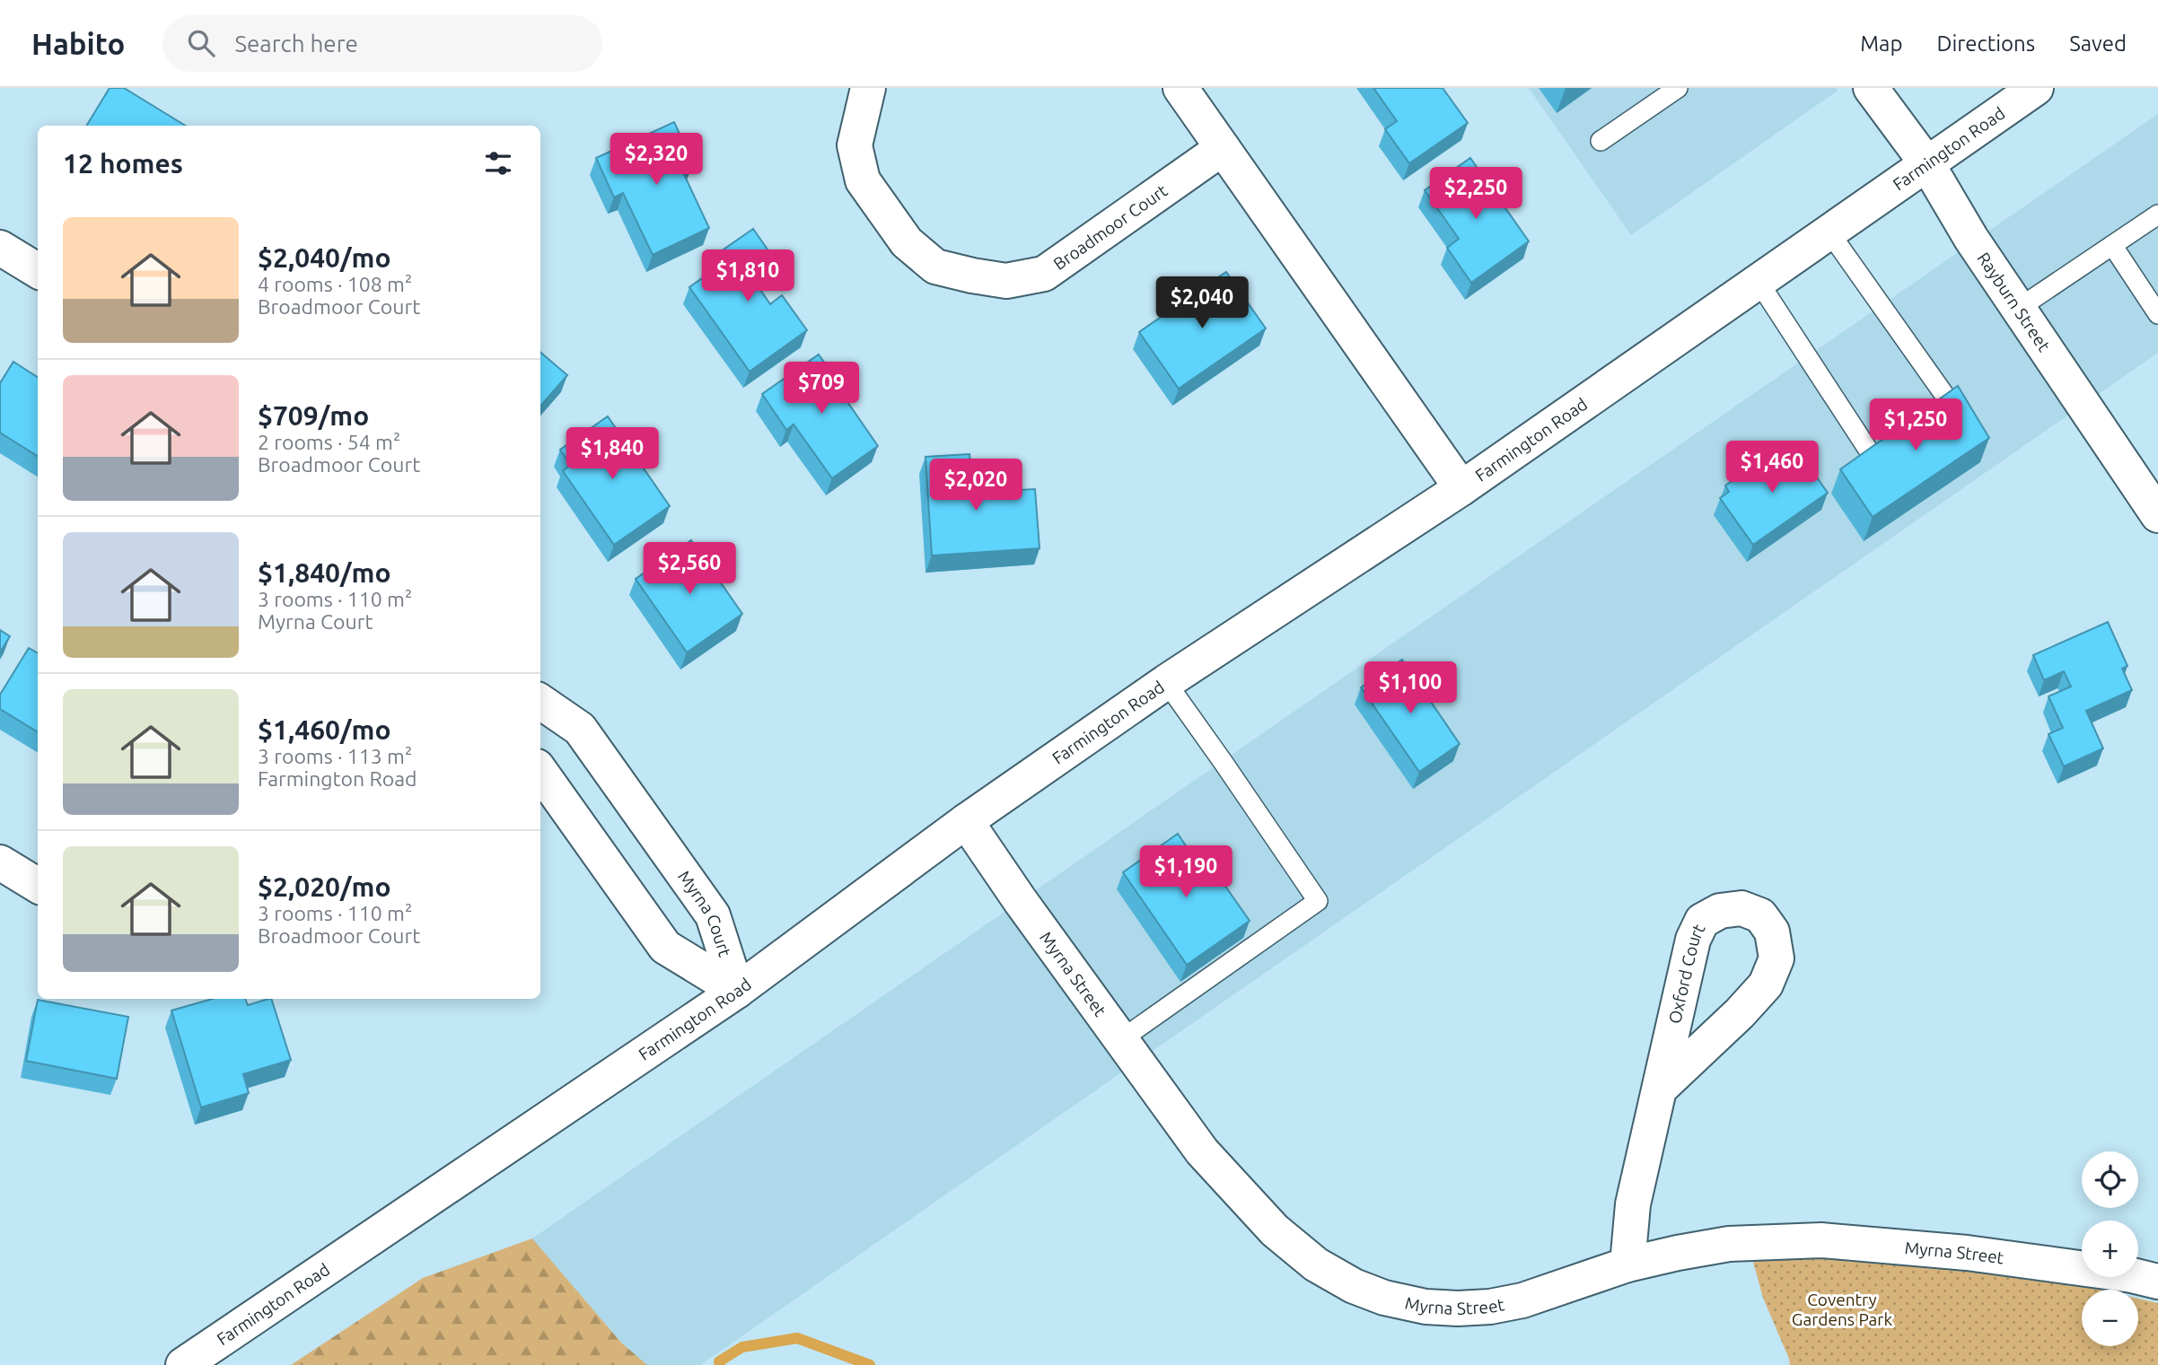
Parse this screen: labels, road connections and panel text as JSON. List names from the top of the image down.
{
  "streets": {
    "street": [
      "Farmington Road",
      "Broadmoor Court",
      "Rayburn Street",
      "Myrna Court",
      "Myrna Street",
      "Oxford Court"
    ]
  },
  "crossings": [
    ["Farmington Road", "Rayburn Street"],
    ["Farmington Road", "Myrna Court"],
    ["Farmington Road", "Myrna Street"],
    ["Myrna Street", "Oxford Court"]
  ],
  "parks": ["Coventry Gardens Park"],
  "page": {
    "header": "Habito",
    "search": "Search here",
    "nav": ["Map", "Directions", "Saved"],
    "heading": "12 homes",
    "price": [
      "$2,320",
      "$2,250",
      "$1,810",
      "$2,040",
      "$709",
      "$1,250",
      "$1,840",
      "$1,460",
      "$2,020",
      "$2,560",
      "$1,100",
      "$1,190"
    ],
    "list": [
      {
        "name": "$2,040/mo",
        "note": "4 rooms · 108 m² · Broadmoor Court"
      },
      {
        "name": "$709/mo",
        "note": "2 rooms · 54 m² · Broadmoor Court"
      },
      {
        "name": "$1,840/mo",
        "note": "3 rooms · 110 m² · Myrna Court"
      },
      {
        "name": "$1,460/mo",
        "note": "3 rooms · 113 m² · Farmington Road"
      },
      {
        "name": "$2,020/mo",
        "note": "3 rooms · 110 m² · Broadmoor Court"
      }
    ],
    "map_buttons": ["+", "−"]
  }
}
